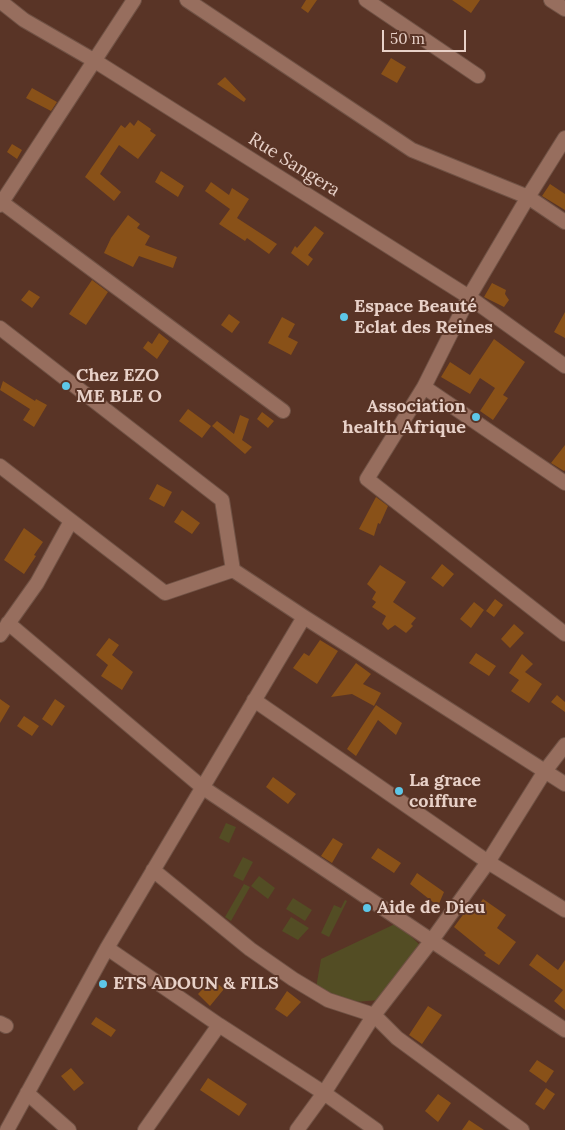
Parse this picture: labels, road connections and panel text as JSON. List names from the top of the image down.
{
  "streets": {
    "street": ["Rue Sangera"]
  },
  "places": [
    "Espace Beauté Eclat des Reines",
    "Chez EZO ME BLE O",
    "Association health Afrique",
    "La grace coiffure",
    "Aide de Dieu",
    "ETS ADOUN & FILS"
  ],
  "scale_bar": "50 m"
}
